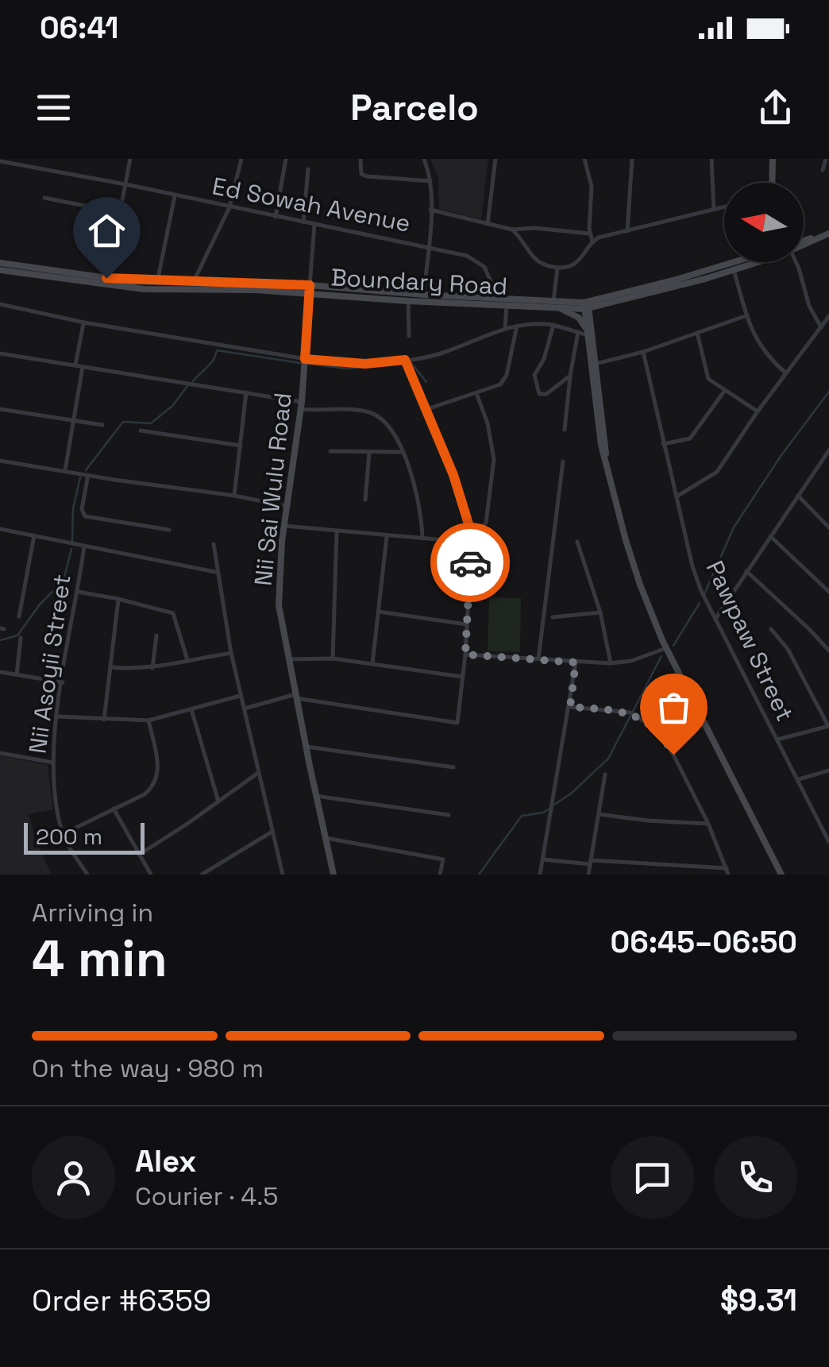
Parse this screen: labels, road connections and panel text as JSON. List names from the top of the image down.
{
  "streets": {
    "main road": ["Boundary Road", "Nii Sai Wulu Road"],
    "street": ["Ed Sowah Avenue", "Pawpaw Street", "Nii Asoyii Street"]
  },
  "crossings": [
    ["Ed Sowah Avenue", "Boundary Road"],
    ["Boundary Road", "Nii Sai Wulu Road"]
  ],
  "scale_bar": "200 m",
  "north": "left",
  "page": {
    "status": "06:41",
    "header": "Parcelo",
    "scale": "200 m",
    "heading": ["4 min", "Arriving in", "06:45–06:50"],
    "panel": [
      "Alex",
      "Courier · 4.5",
      "Order #6359",
      "$9.31"
    ],
    "bar": "On the way · 980 m"
  }
}
